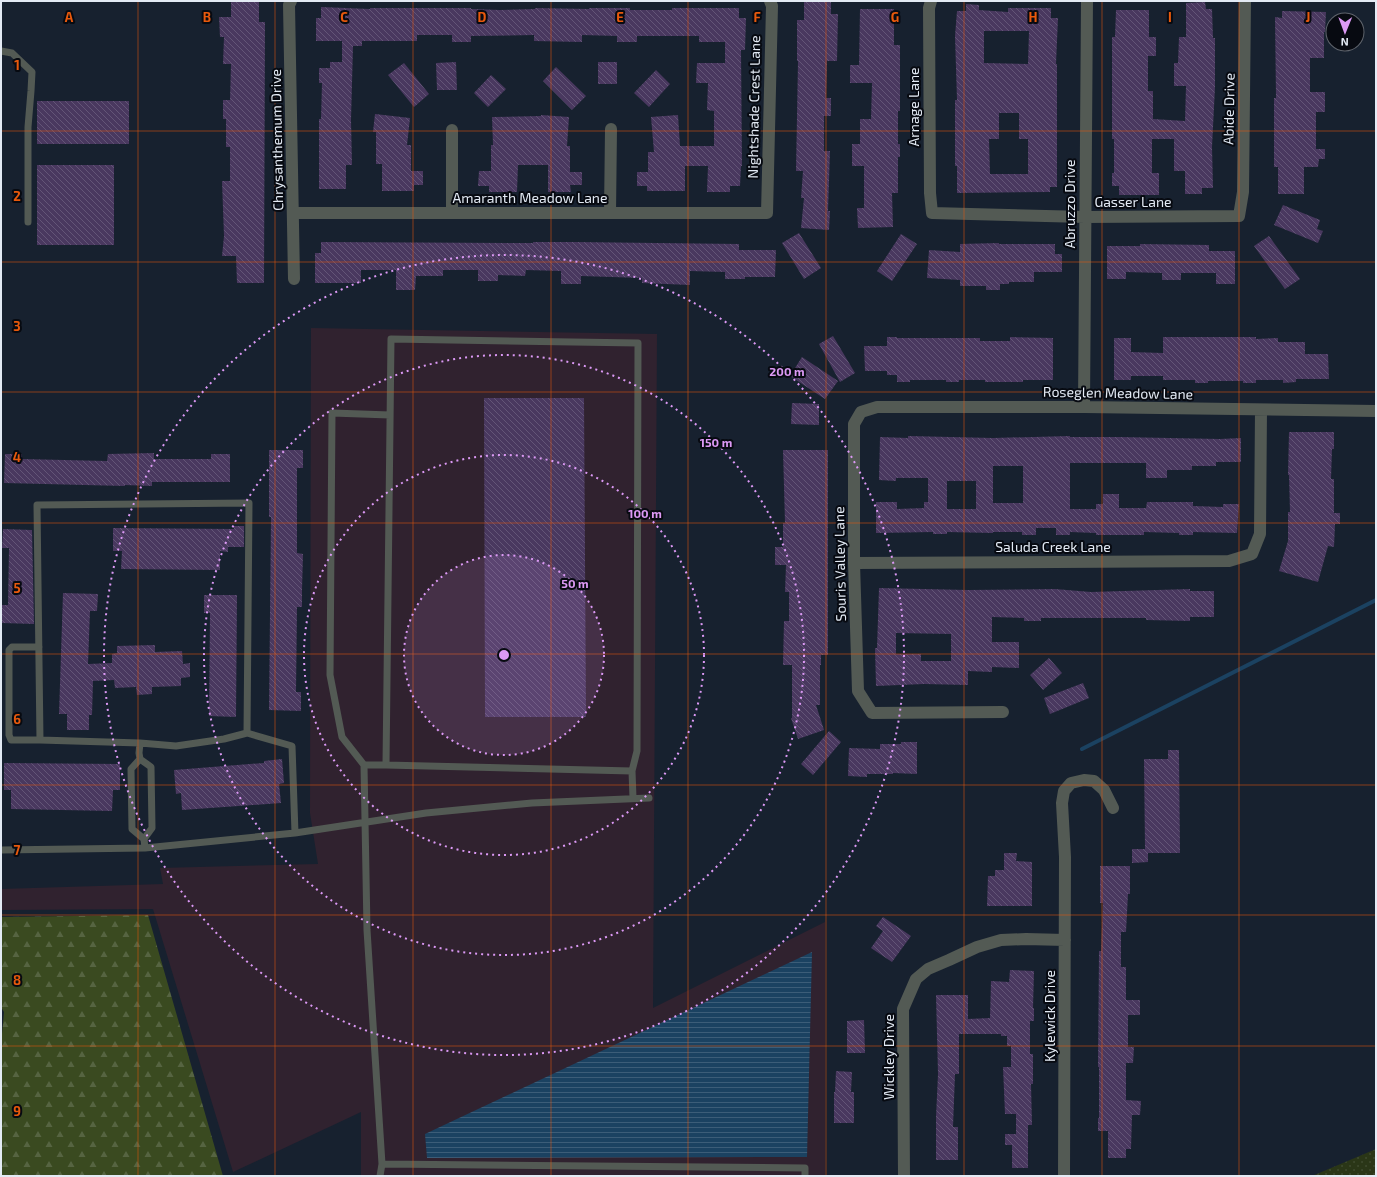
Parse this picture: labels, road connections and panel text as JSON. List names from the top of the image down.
{
  "streets": {
    "street": [
      "Nightshade Crest Lane",
      "Arnage Lane",
      "Abide Drive",
      "Chrysanthemum Drive",
      "Amaranth Meadow Lane",
      "Gasser Lane",
      "Abruzzo Drive",
      "Roseglen Meadow Lane",
      "Saluda Creek Lane",
      "Souris Valley Lane",
      "Kylewick Drive",
      "Wickley Drive"
    ]
  },
  "crossings": [
    ["Nightshade Crest Lane", "Amaranth Meadow Lane"],
    ["Arnage Lane", "Gasser Lane"],
    ["Abide Drive", "Gasser Lane"],
    ["Chrysanthemum Drive", "Amaranth Meadow Lane"],
    ["Gasser Lane", "Abruzzo Drive"],
    ["Abruzzo Drive", "Roseglen Meadow Lane"],
    ["Roseglen Meadow Lane", "Saluda Creek Lane"],
    ["Roseglen Meadow Lane", "Souris Valley Lane"],
    ["Saluda Creek Lane", "Souris Valley Lane"],
    ["Kylewick Drive", "Wickley Drive"]
  ],
  "north": "bottom",
  "grid": {
    "columns": [
      "A",
      "B",
      "C",
      "D",
      "E",
      "F",
      "G",
      "H",
      "I",
      "J"
    ],
    "rows": [
      "1",
      "2",
      "3",
      "4",
      "5",
      "6",
      "7",
      "8",
      "9"
    ]
  },
  "rings": [
    "200 m",
    "150 m",
    "100 m",
    "50 m"
  ]
}
